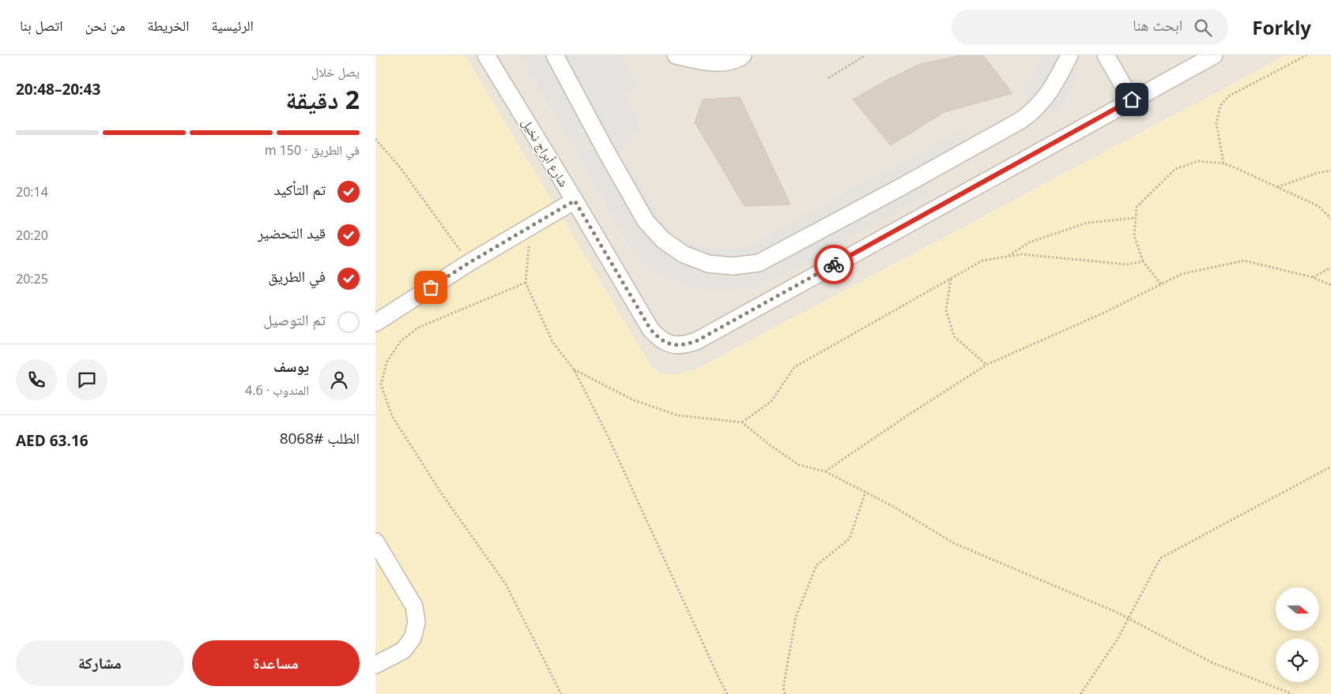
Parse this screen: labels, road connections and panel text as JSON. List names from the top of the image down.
{
  "streets": {
    "street": ["شارع أبراج نخيل"]
  },
  "north": "right",
  "page": {
    "header": "Forkly",
    "search": "ابحث هنا",
    "nav": [
      "الرئيسية",
      "الخريطة",
      "من نحن",
      "اتصل بنا"
    ],
    "heading": ["2 دقيقة", "يصل خلال", "20:43–20:48"],
    "panel": [
      "يوسف",
      "المندوب · 4.6",
      "الطلب #8068",
      "AED 63.16"
    ],
    "bar": "في الطريق · 150 m",
    "list": [
      ["تم التأكيد", "20:14"],
      ["قيد التحضير", "20:20"],
      ["في الطريق", "20:25"],
      "تم التوصيل"
    ],
    "buttons": ["مساعدة", "مشاركة"]
  }
}
